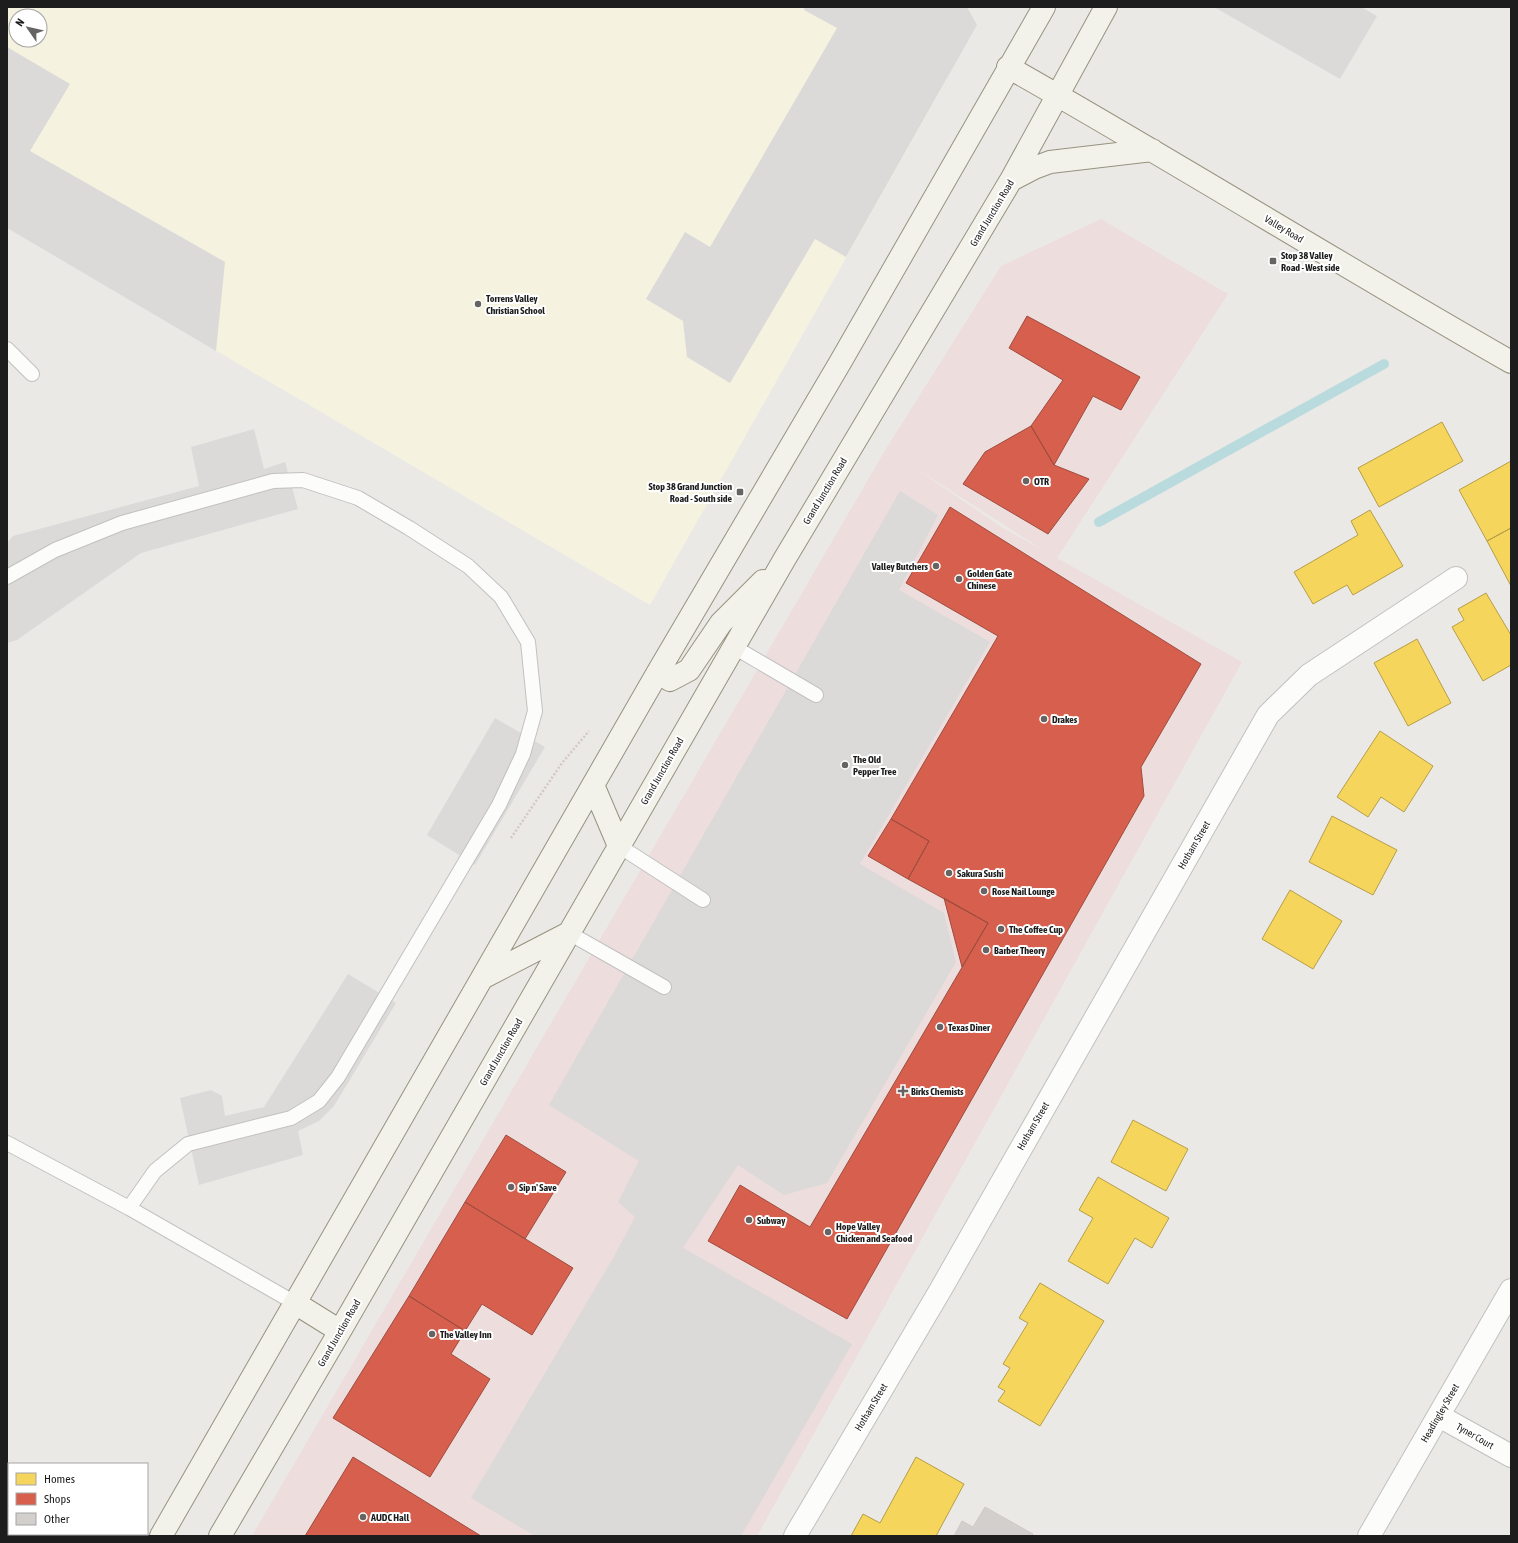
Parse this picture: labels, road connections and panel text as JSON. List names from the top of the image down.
{
  "streets": {
    "main road": ["Grand Junction Road", "Valley Road"],
    "street": ["Hotham Street", "Headingley Street", "Tyner Court"]
  },
  "crossings": [
    ["Grand Junction Road", "Valley Road"],
    ["Headingley Street", "Tyner Court"]
  ],
  "places": {
    "transit": ["Stop 38 Valley Road - West side", "Stop 38 Grand Junction Road - South side"],
    "other": [
      "Torrens Valley Christian School",
      "OTR",
      "Valley Butchers",
      "Golden Gate Chinese",
      "Drakes",
      "The Old Pepper Tree",
      "Sakura Sushi",
      "Rose Nail Lounge",
      "The Coffee Cup",
      "Barber Theory",
      "Texas Diner",
      "Sip n' Save",
      "Subway",
      "Hope Valley Chicken and Seafood",
      "The Valley Inn",
      "AUDC Hall"
    ],
    "health": ["Birks Chemists"]
  },
  "legend": ["Homes", "Shops", "Other"],
  "north": "top left"
}
